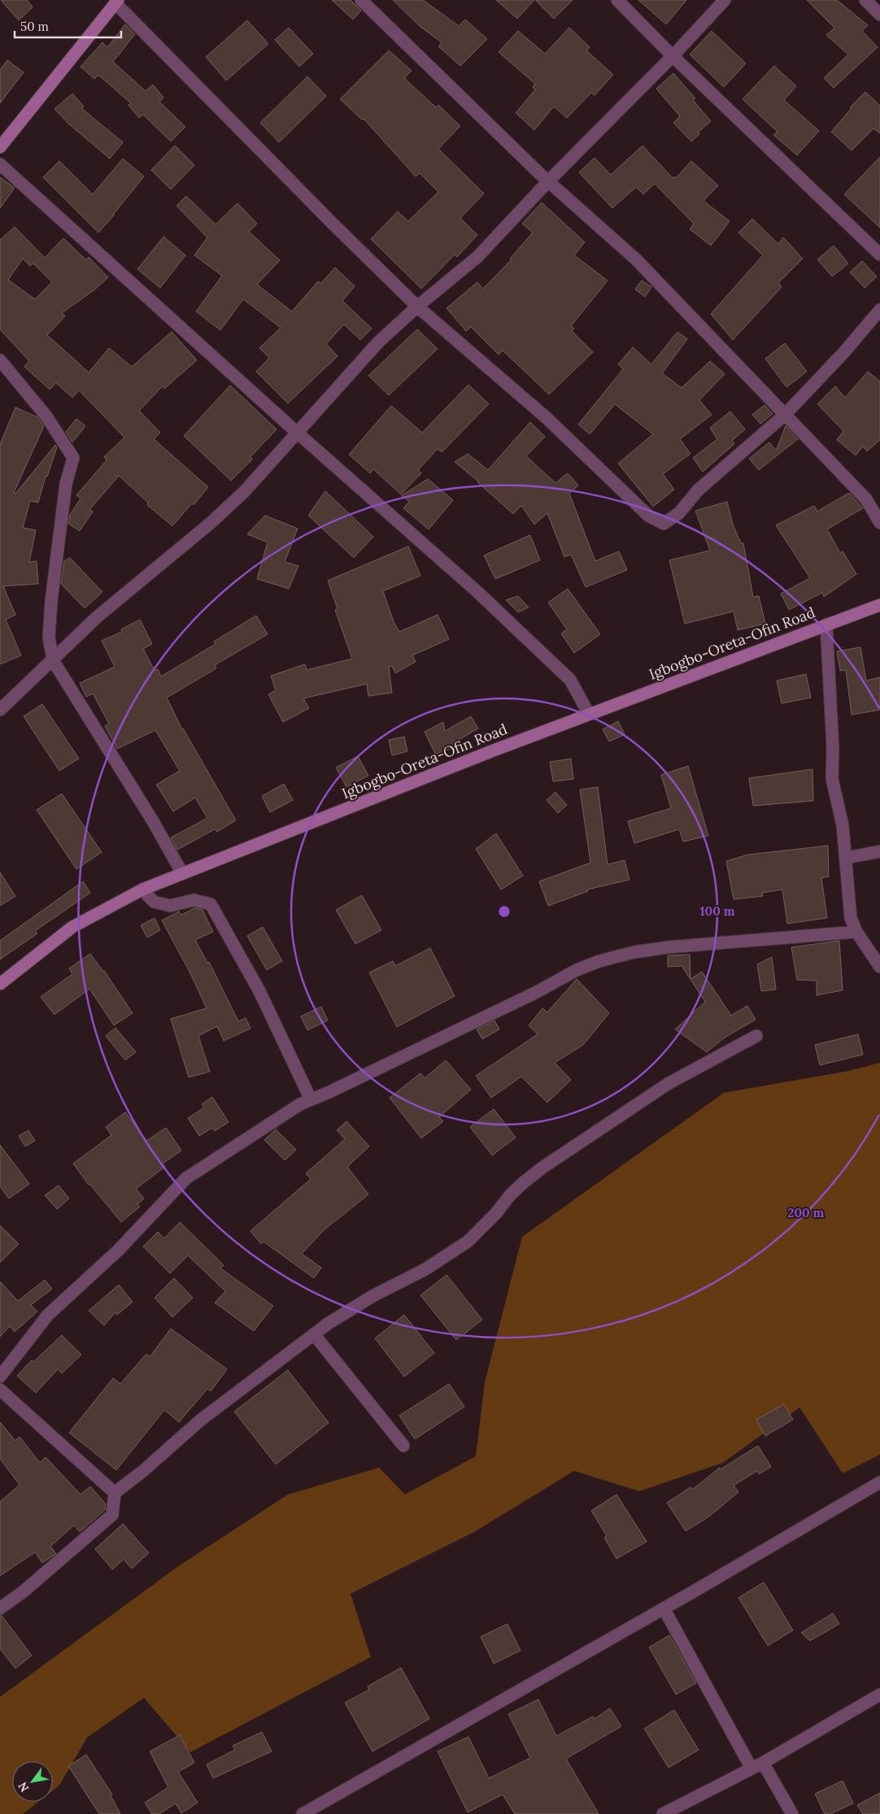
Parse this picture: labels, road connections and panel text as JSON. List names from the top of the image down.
{
  "streets": {
    "street": ["Igbogbo-Oreta-Ofin Road"]
  },
  "scale_bar": "50 m",
  "north": "bottom left",
  "rings": ["100 m", "200 m"]
}
